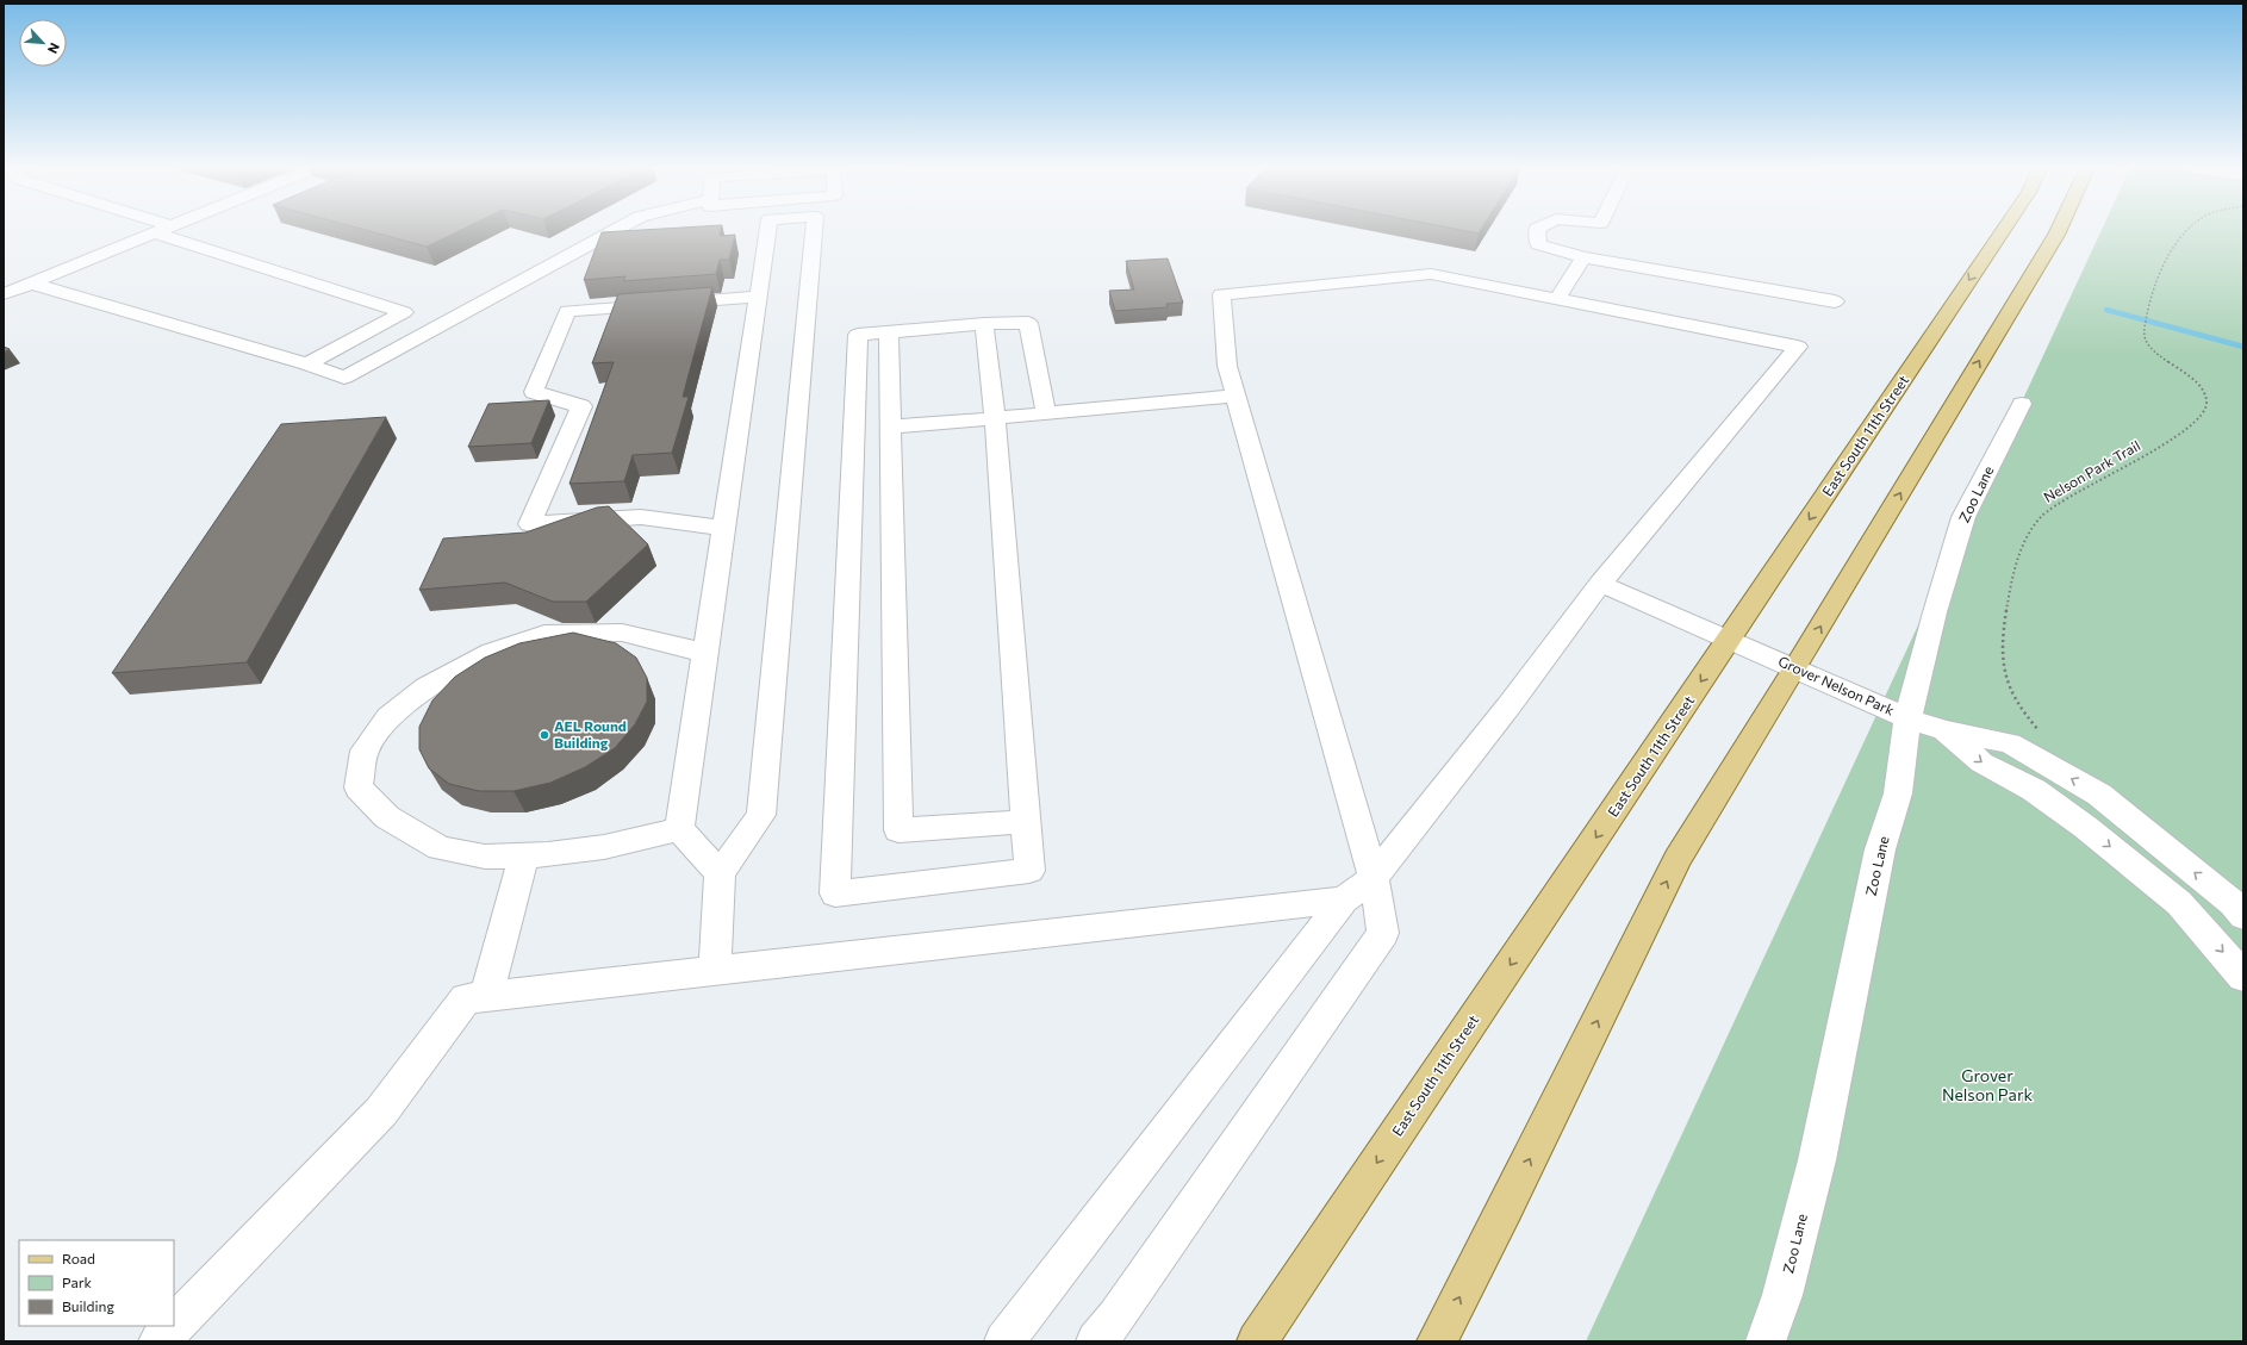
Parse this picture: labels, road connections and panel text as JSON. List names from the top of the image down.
{
  "streets": {
    "main road": ["East South 11th Street"],
    "street": ["Zoo Lane", "Grover Nelson Park"],
    "path": ["Nelson Park Trail"]
  },
  "crossings": [
    ["East South 11th Street", "Grover Nelson Park"],
    ["Zoo Lane", "Grover Nelson Park"]
  ],
  "parks": ["Grover Nelson Park"],
  "places": ["AEL Round Building"],
  "legend": ["Road", "Park", "Building"],
  "north": "bottom right"
}
